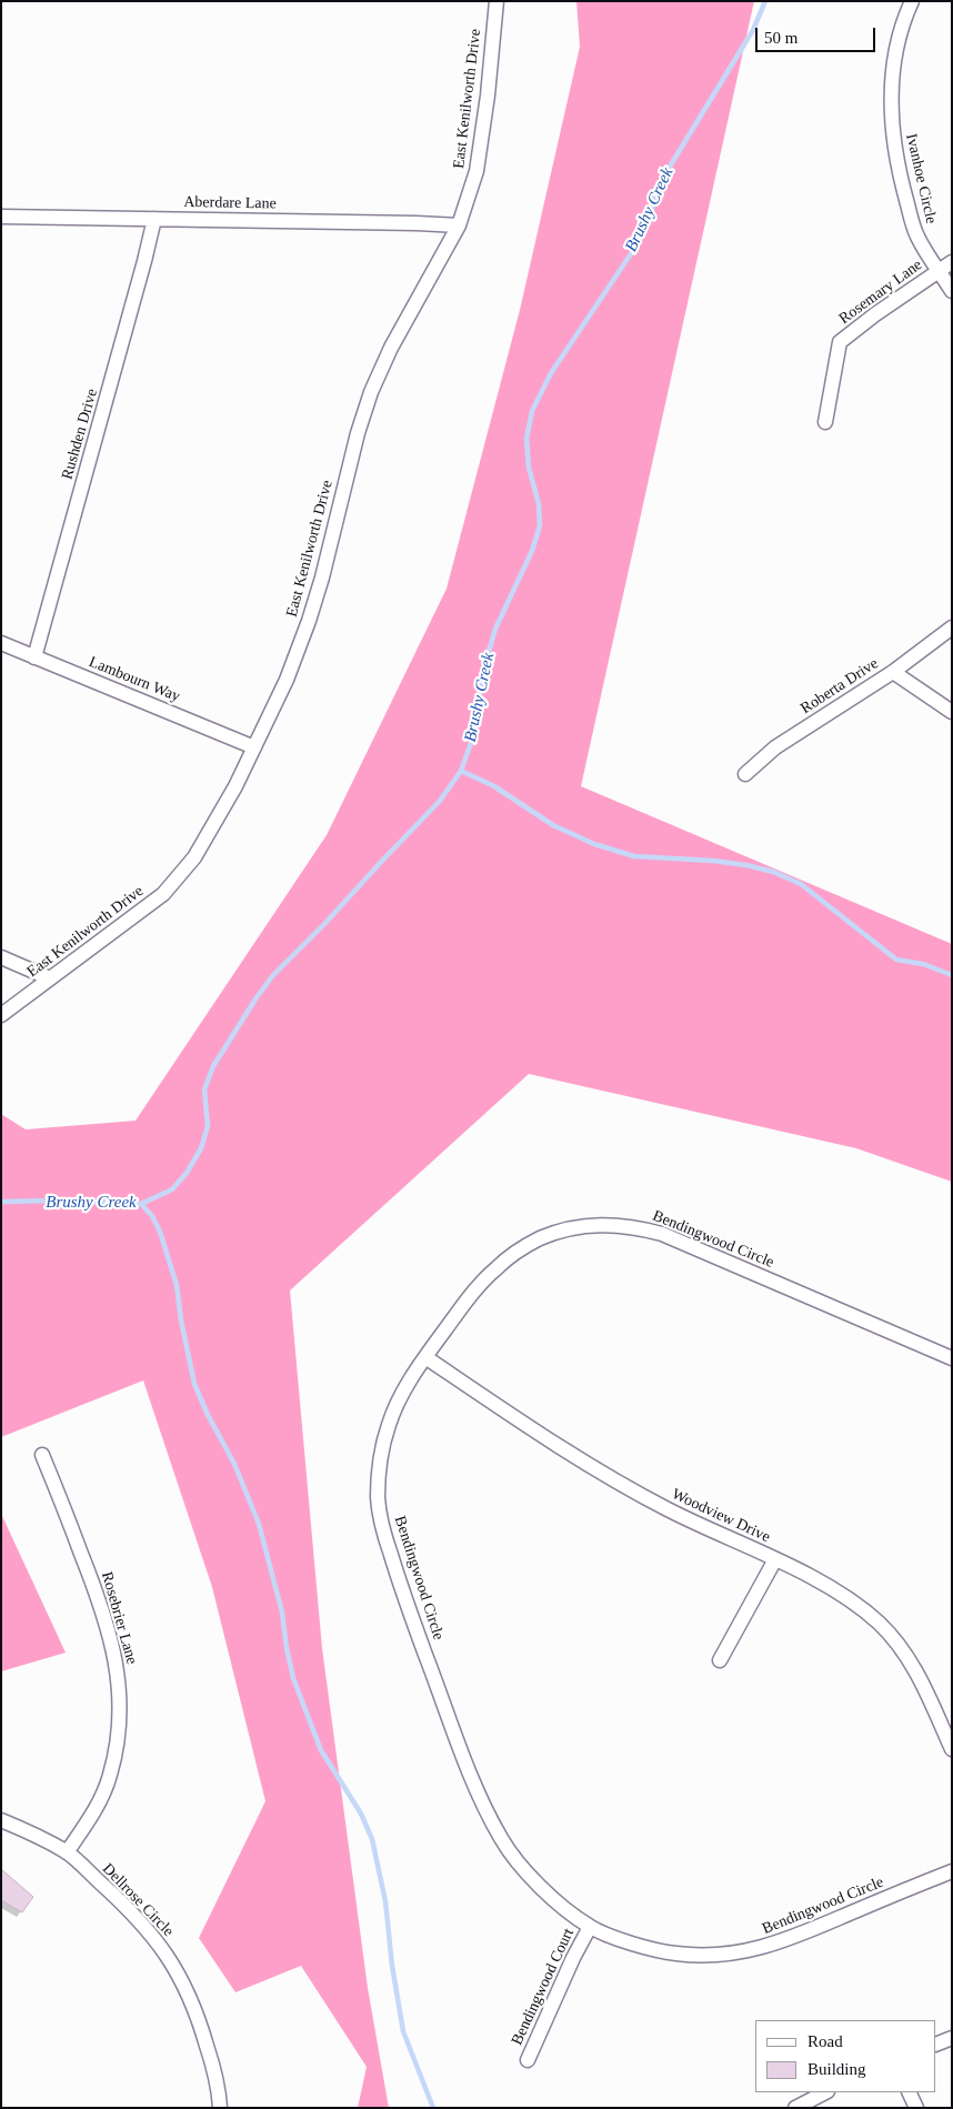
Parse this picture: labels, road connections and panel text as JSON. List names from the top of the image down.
{
  "streets": {
    "street": [
      "East Kenilworth Drive",
      "Ivanhoe Circle",
      "Aberdare Lane",
      "Rosemary Lane",
      "Rushden Drive",
      "Lambourn Way",
      "Roberta Drive",
      "Bendingwood Circle",
      "Woodview Drive",
      "Rosebrier Lane",
      "Dellrose Circle",
      "Bendingwood Court"
    ]
  },
  "crossings": [
    ["East Kenilworth Drive", "Aberdare Lane"],
    ["East Kenilworth Drive", "Lambourn Way"],
    ["Ivanhoe Circle", "Rosemary Lane"],
    ["Aberdare Lane", "Rushden Drive"],
    ["Rushden Drive", "Lambourn Way"],
    ["Bendingwood Circle", "Woodview Drive"],
    ["Bendingwood Circle", "Bendingwood Court"],
    ["Rosebrier Lane", "Dellrose Circle"]
  ],
  "water": ["Brushy Creek"],
  "legend": ["Road", "Building"],
  "scale_bar": "50 m"
}
